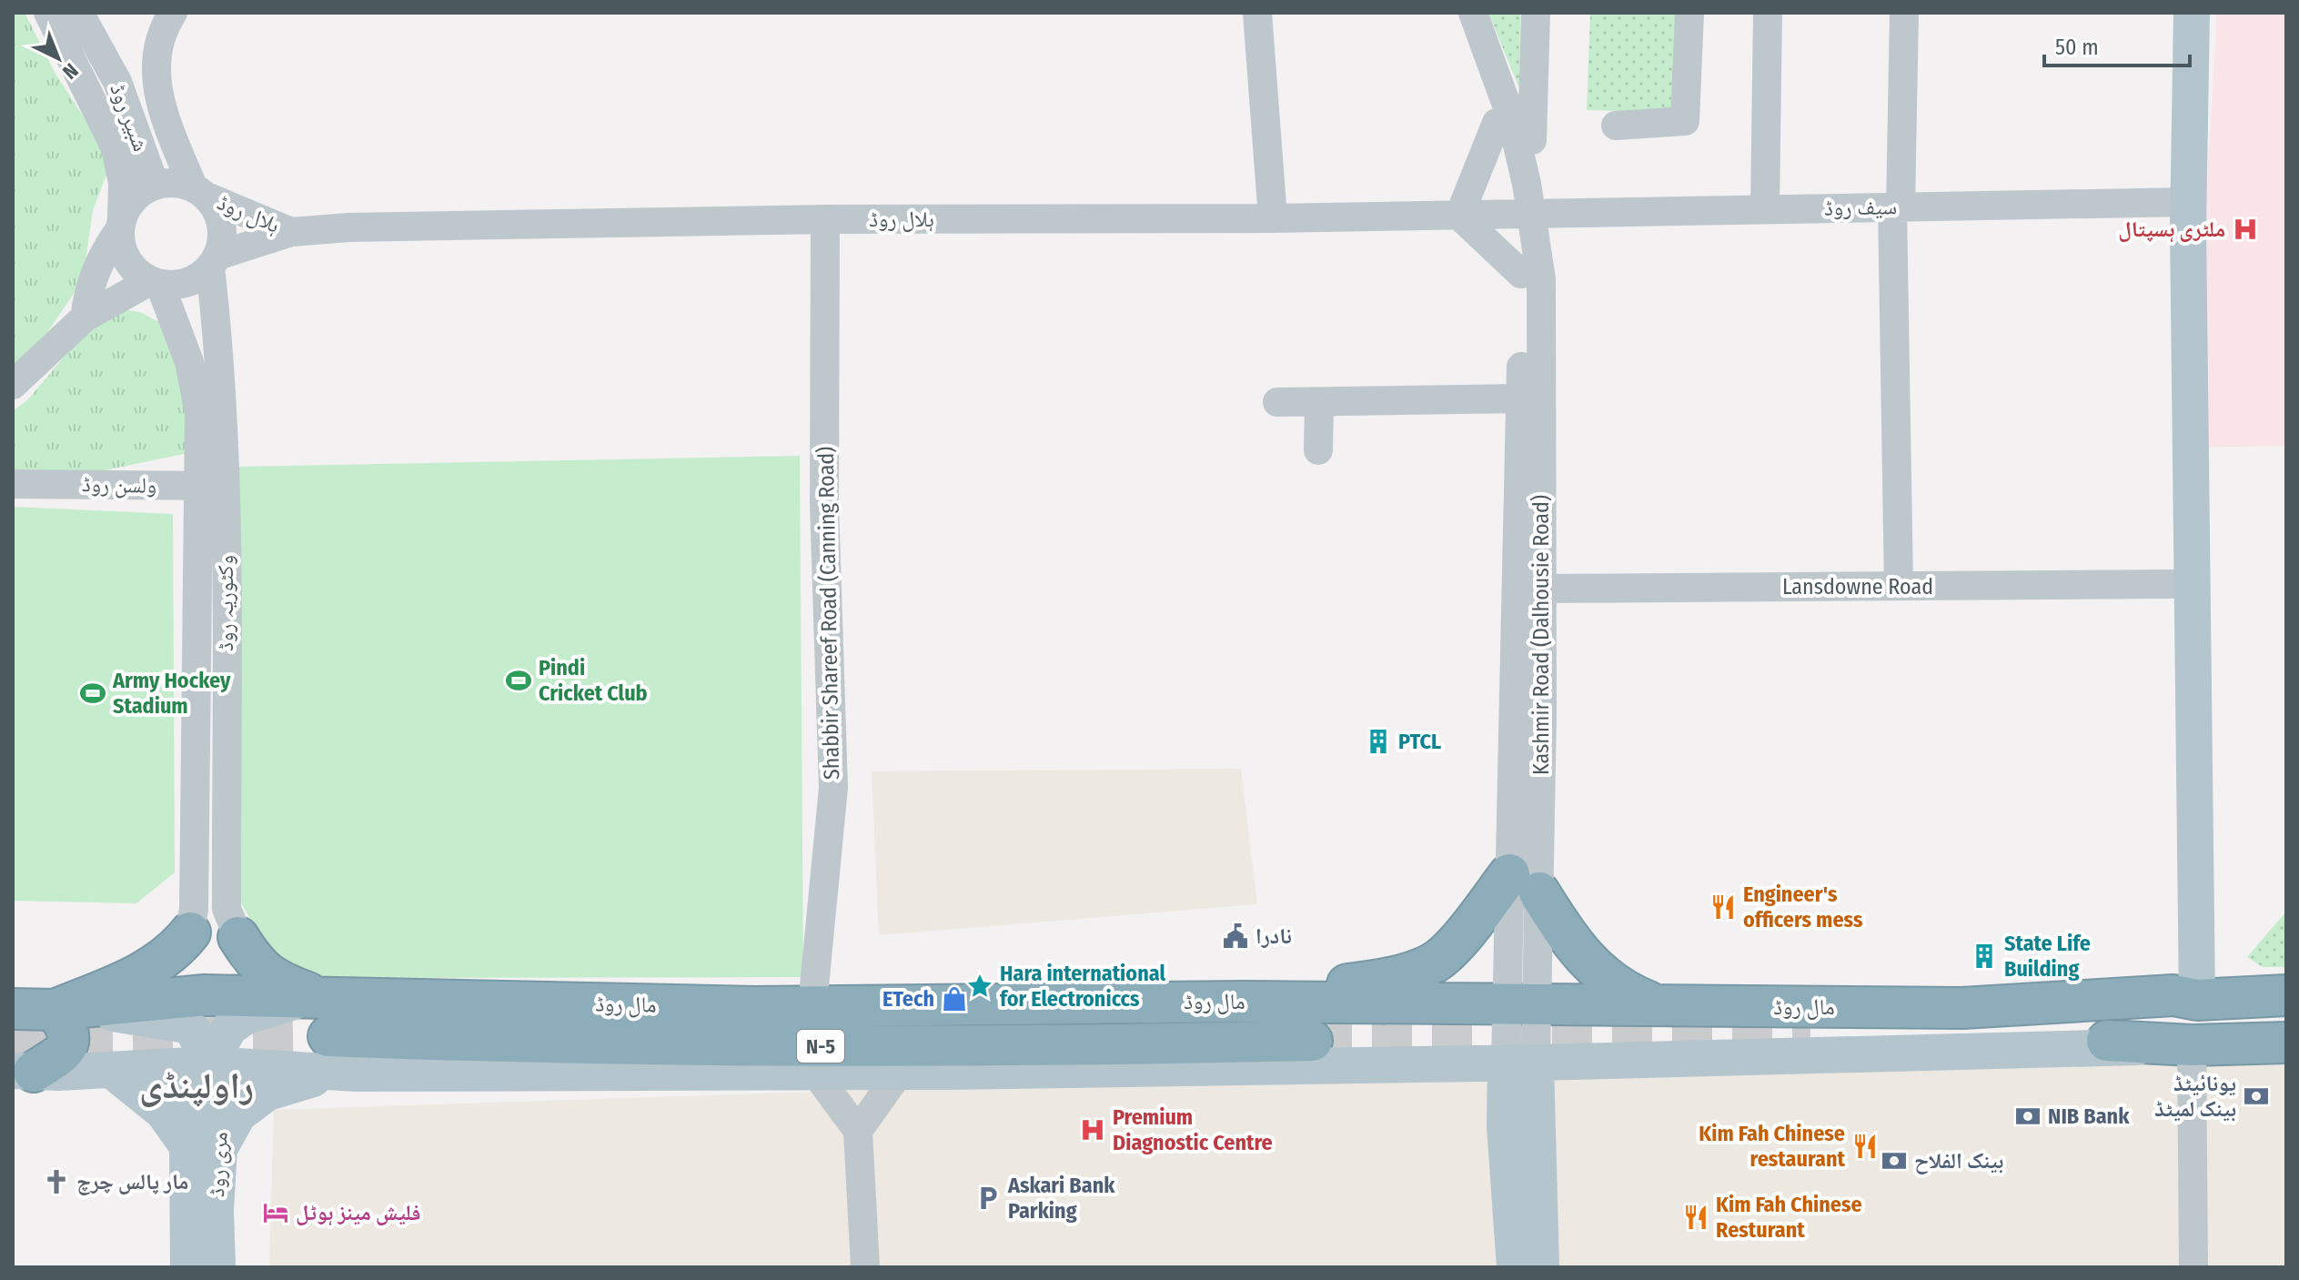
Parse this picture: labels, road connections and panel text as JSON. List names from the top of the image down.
{
  "streets": {
    "highway": ["مال روڈ", "N-5"],
    "main road": ["Kashmir Road (Dalhousie Road)", "مری روڈ"],
    "street": [
      "شبیر روڈ",
      "سیف روڈ",
      "ہلال روڈ",
      "ولسن روڈ",
      "Lansdowne Road",
      "وکٹوریہ روڈ",
      "Shabbir Shareef Road (Canning Road)"
    ]
  },
  "crossings": [
    ["شبیر روڈ", "ہلال روڈ"],
    ["شبیر روڈ", "وکٹوریہ روڈ"],
    ["سیف روڈ", "ہلال روڈ"],
    ["سیف روڈ", "Kashmir Road (Dalhousie Road)"],
    ["ہلال روڈ", "وکٹوریہ روڈ"],
    ["ہلال روڈ", "Shabbir Shareef Road (Canning Road)"],
    ["ہلال روڈ", "Kashmir Road (Dalhousie Road)"],
    ["ولسن روڈ", "وکٹوریہ روڈ"],
    ["Lansdowne Road", "Kashmir Road (Dalhousie Road)"],
    ["Shabbir Shareef Road (Canning Road)", "مال روڈ"],
    ["Kashmir Road (Dalhousie Road)", "مال روڈ"],
    ["مال روڈ", "مری روڈ"]
  ],
  "districts": ["راولپنڈی"],
  "places": {
    "hospital": ["ملٹری ہسپتال", "Premium Diagnostic Centre"],
    "sports": ["Pindi Cricket Club", "Army Hockey Stadium"],
    "building": ["PTCL", "State Life Building"],
    "restaurant": ["Engineer's officers mess", "Kim Fah Chinese restaurant", "Kim Fah Chinese Resturant"],
    "public building": ["نادرا"],
    "place": ["Hara international for Electroniccs"],
    "shop": ["ETech"],
    "bank": ["یونائیٹڈ بینک لمیٹڈ", "NIB Bank", "بینک الفلاح"],
    "church": ["مار پالس چرچ"],
    "parking": ["Askari Bank Parking"],
    "hotel": ["فلیش مینز ہوٹل"]
  },
  "scale_bar": "50 m",
  "north": "bottom right"
}
